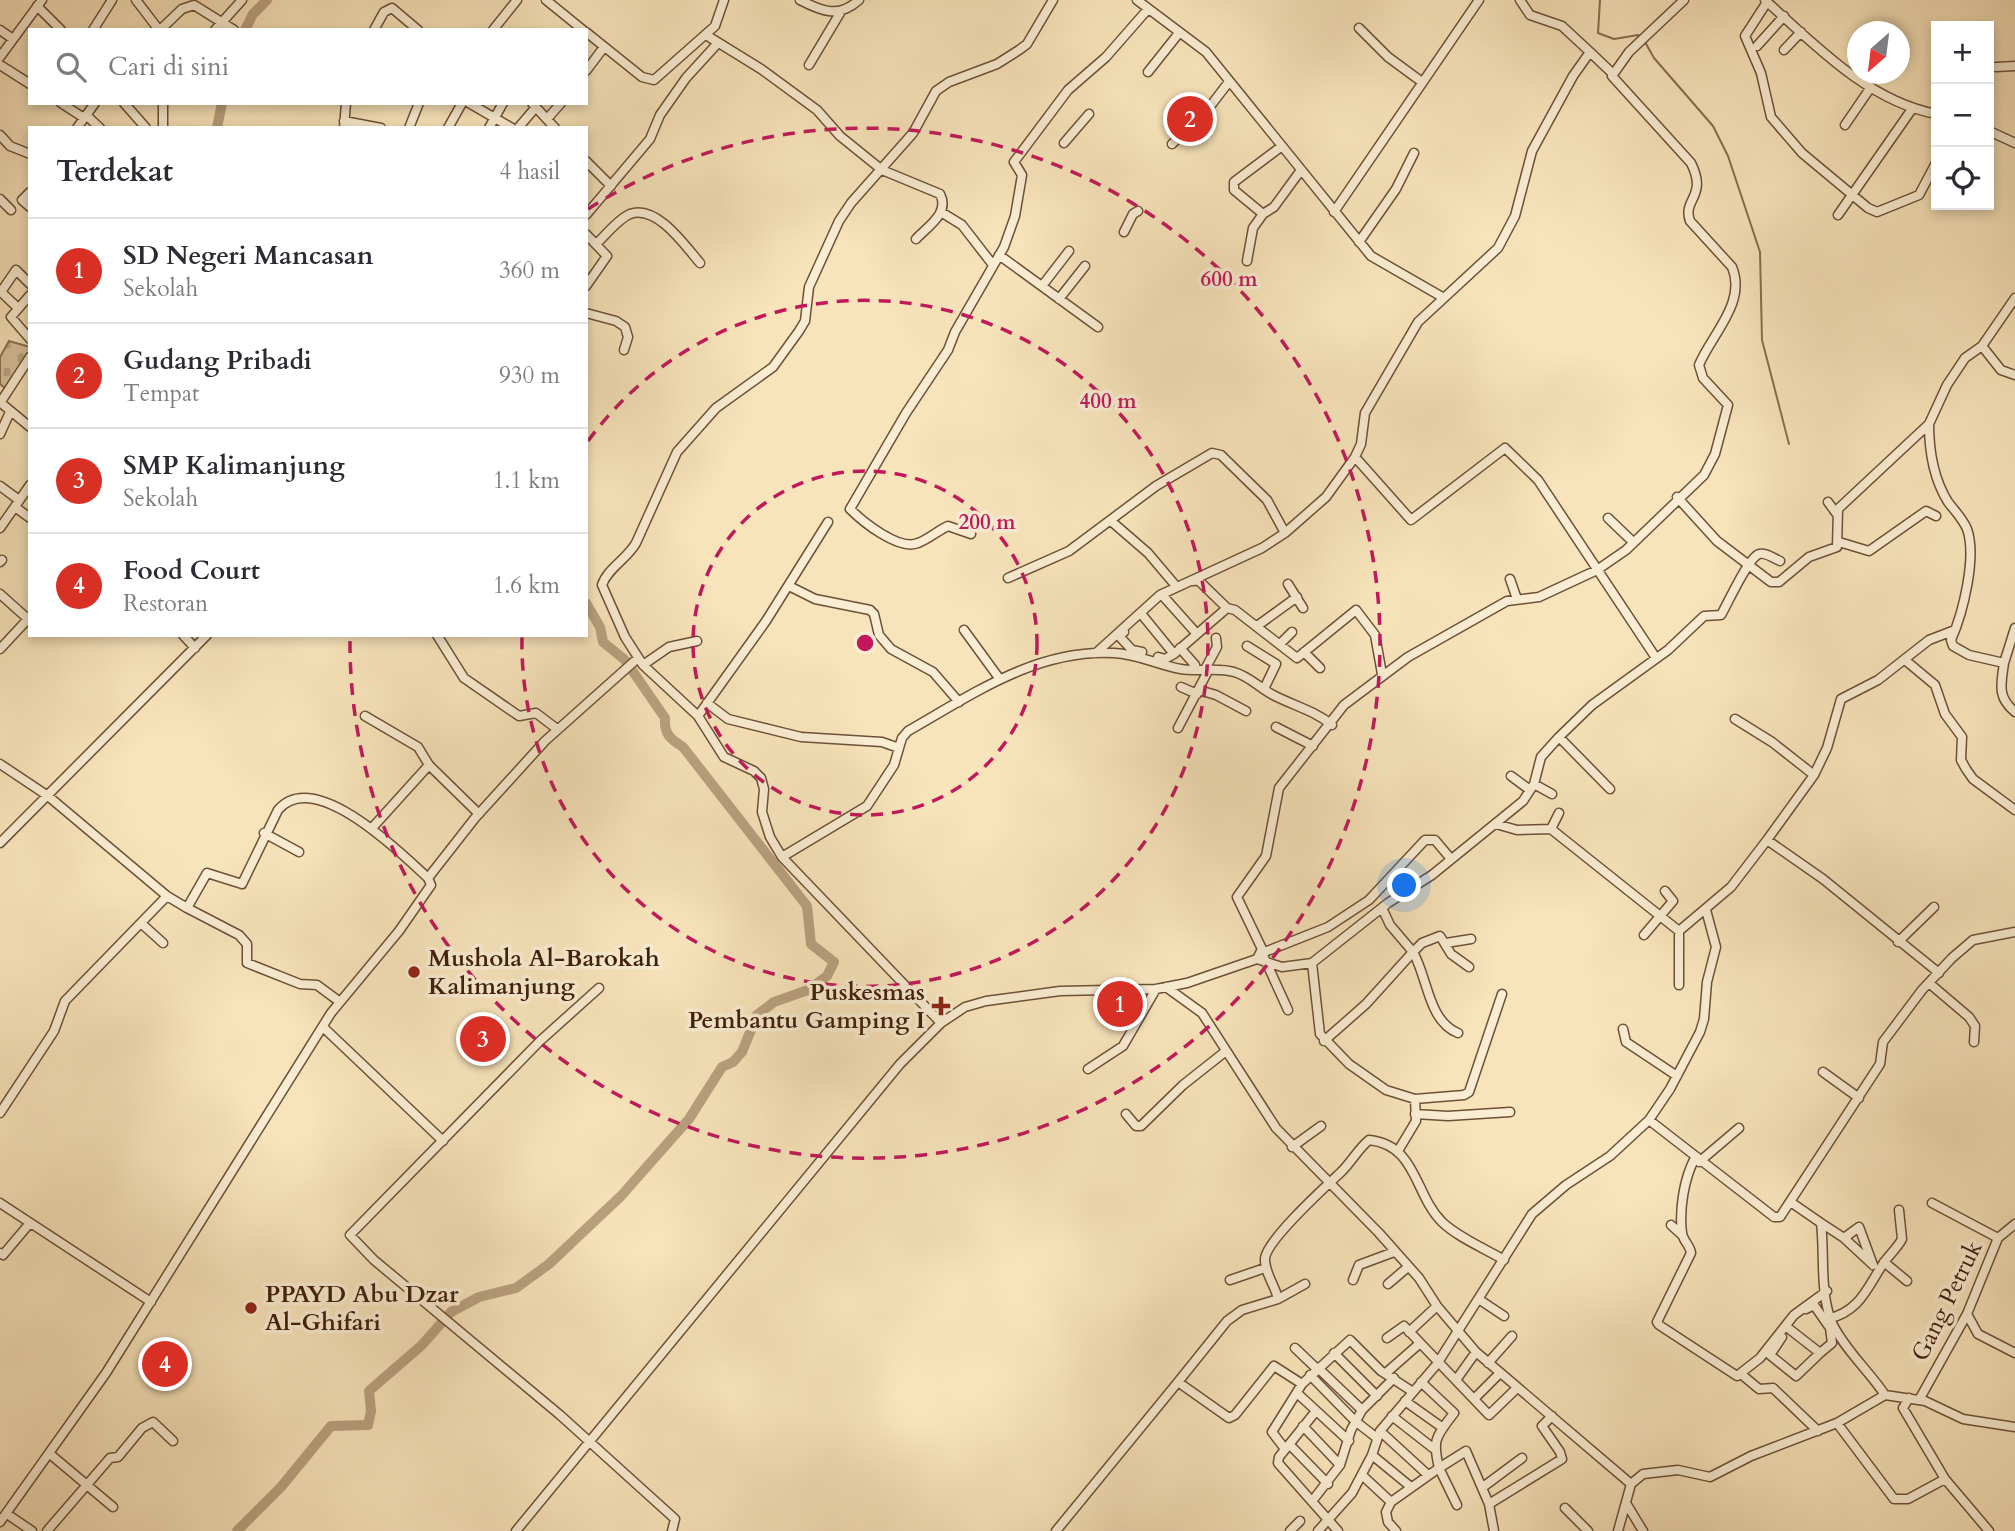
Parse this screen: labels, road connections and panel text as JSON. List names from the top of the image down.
{
  "streets": {
    "street": ["Gang Petruk"]
  },
  "places": {
    "other": ["Mushola Al-Barokah Kalimanjung", "PPAYD Abu Dzar Al-Ghifari"],
    "health": ["Puskesmas Pembantu Gamping I"]
  },
  "north": "bottom left",
  "page": {
    "map_buttons": ["+", "−"],
    "search": "Cari di sini",
    "pins": [
      "2",
      "1",
      "3",
      "4"
    ],
    "heading": ["Terdekat", "4 hasil"],
    "list": [
      {
        "mark": "1",
        "name": "SD Negeri Mancasan",
        "note": "Sekolah",
        "value": "360 m"
      },
      {
        "mark": "2",
        "name": "Gudang Pribadi",
        "note": "Tempat",
        "value": "930 m"
      },
      {
        "mark": "3",
        "name": "SMP Kalimanjung",
        "note": "Sekolah",
        "value": "1.1 km"
      },
      {
        "mark": "4",
        "name": "Food Court",
        "note": "Restoran",
        "value": "1.6 km"
      }
    ]
  },
  "rings": ["600 m", "400 m", "200 m"]
}
